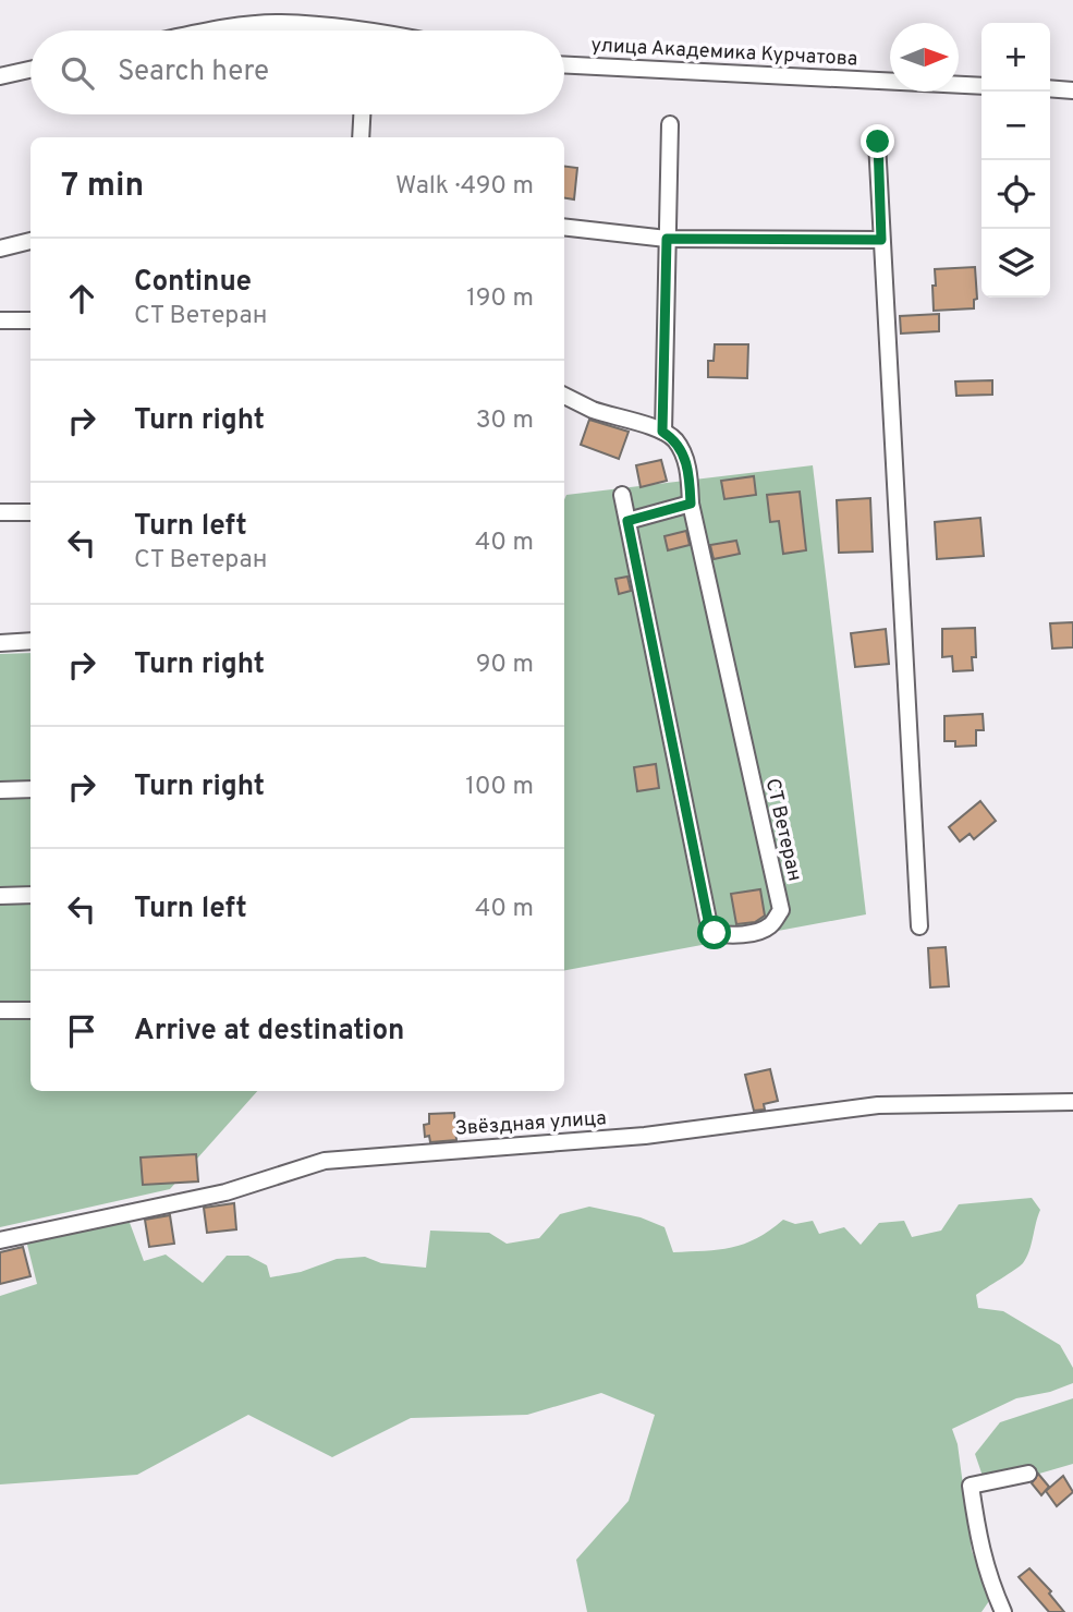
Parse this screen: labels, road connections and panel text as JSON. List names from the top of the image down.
{
  "streets": {
    "street": ["улица Академика Курчатова", "СТ Ветеран", "Звёздная улица"]
  },
  "north": "right",
  "page": {
    "map_buttons": ["+", "−"],
    "search": "Search here",
    "heading": ["7 min", "Walk · 490 m"],
    "list": [
      ["Continue", "СТ Ветеран", "190 m"],
      ["Turn right", "30 m"],
      ["Turn left", "СТ Ветеран", "40 m"],
      ["Turn right", "90 m"],
      ["Turn right", "100 m"],
      ["Turn left", "40 m"],
      "Arrive at destination"
    ]
  }
}
